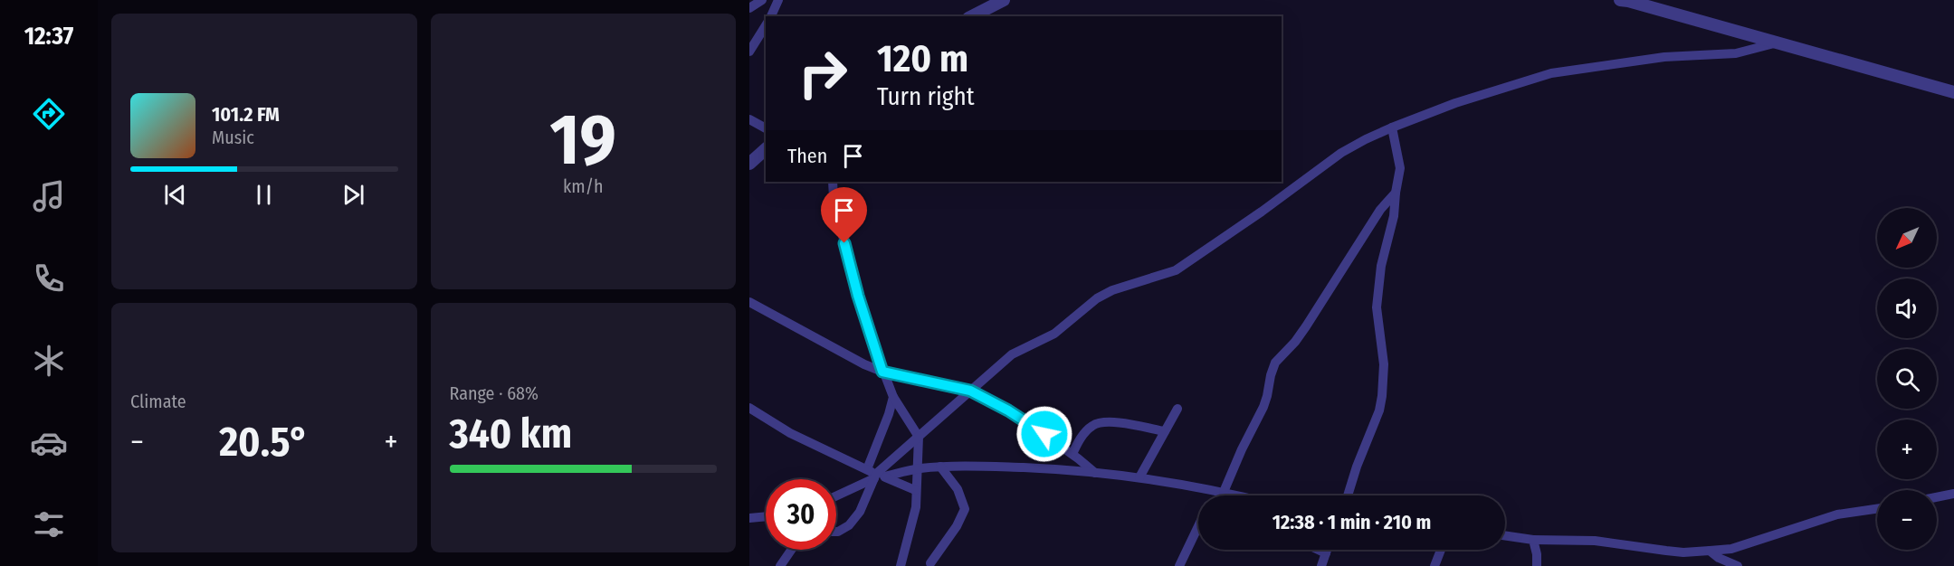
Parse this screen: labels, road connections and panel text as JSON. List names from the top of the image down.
{
  "north": "bottom left",
  "page": {
    "tabs": "12:37",
    "tile": [
      ["19", "km/h"],
      "Climate",
      ["Range · 68%", "340 km"]
    ],
    "turn": ["120 m", "Turn right"],
    "song": ["101.2 FM", "Music"],
    "then": "Then",
    "map_buttons": ["+", "−"],
    "heat": ["−", "20.5°", "+"],
    "limit": "30",
    "trip": "12:38 · 1 min · 210 m"
  }
}
